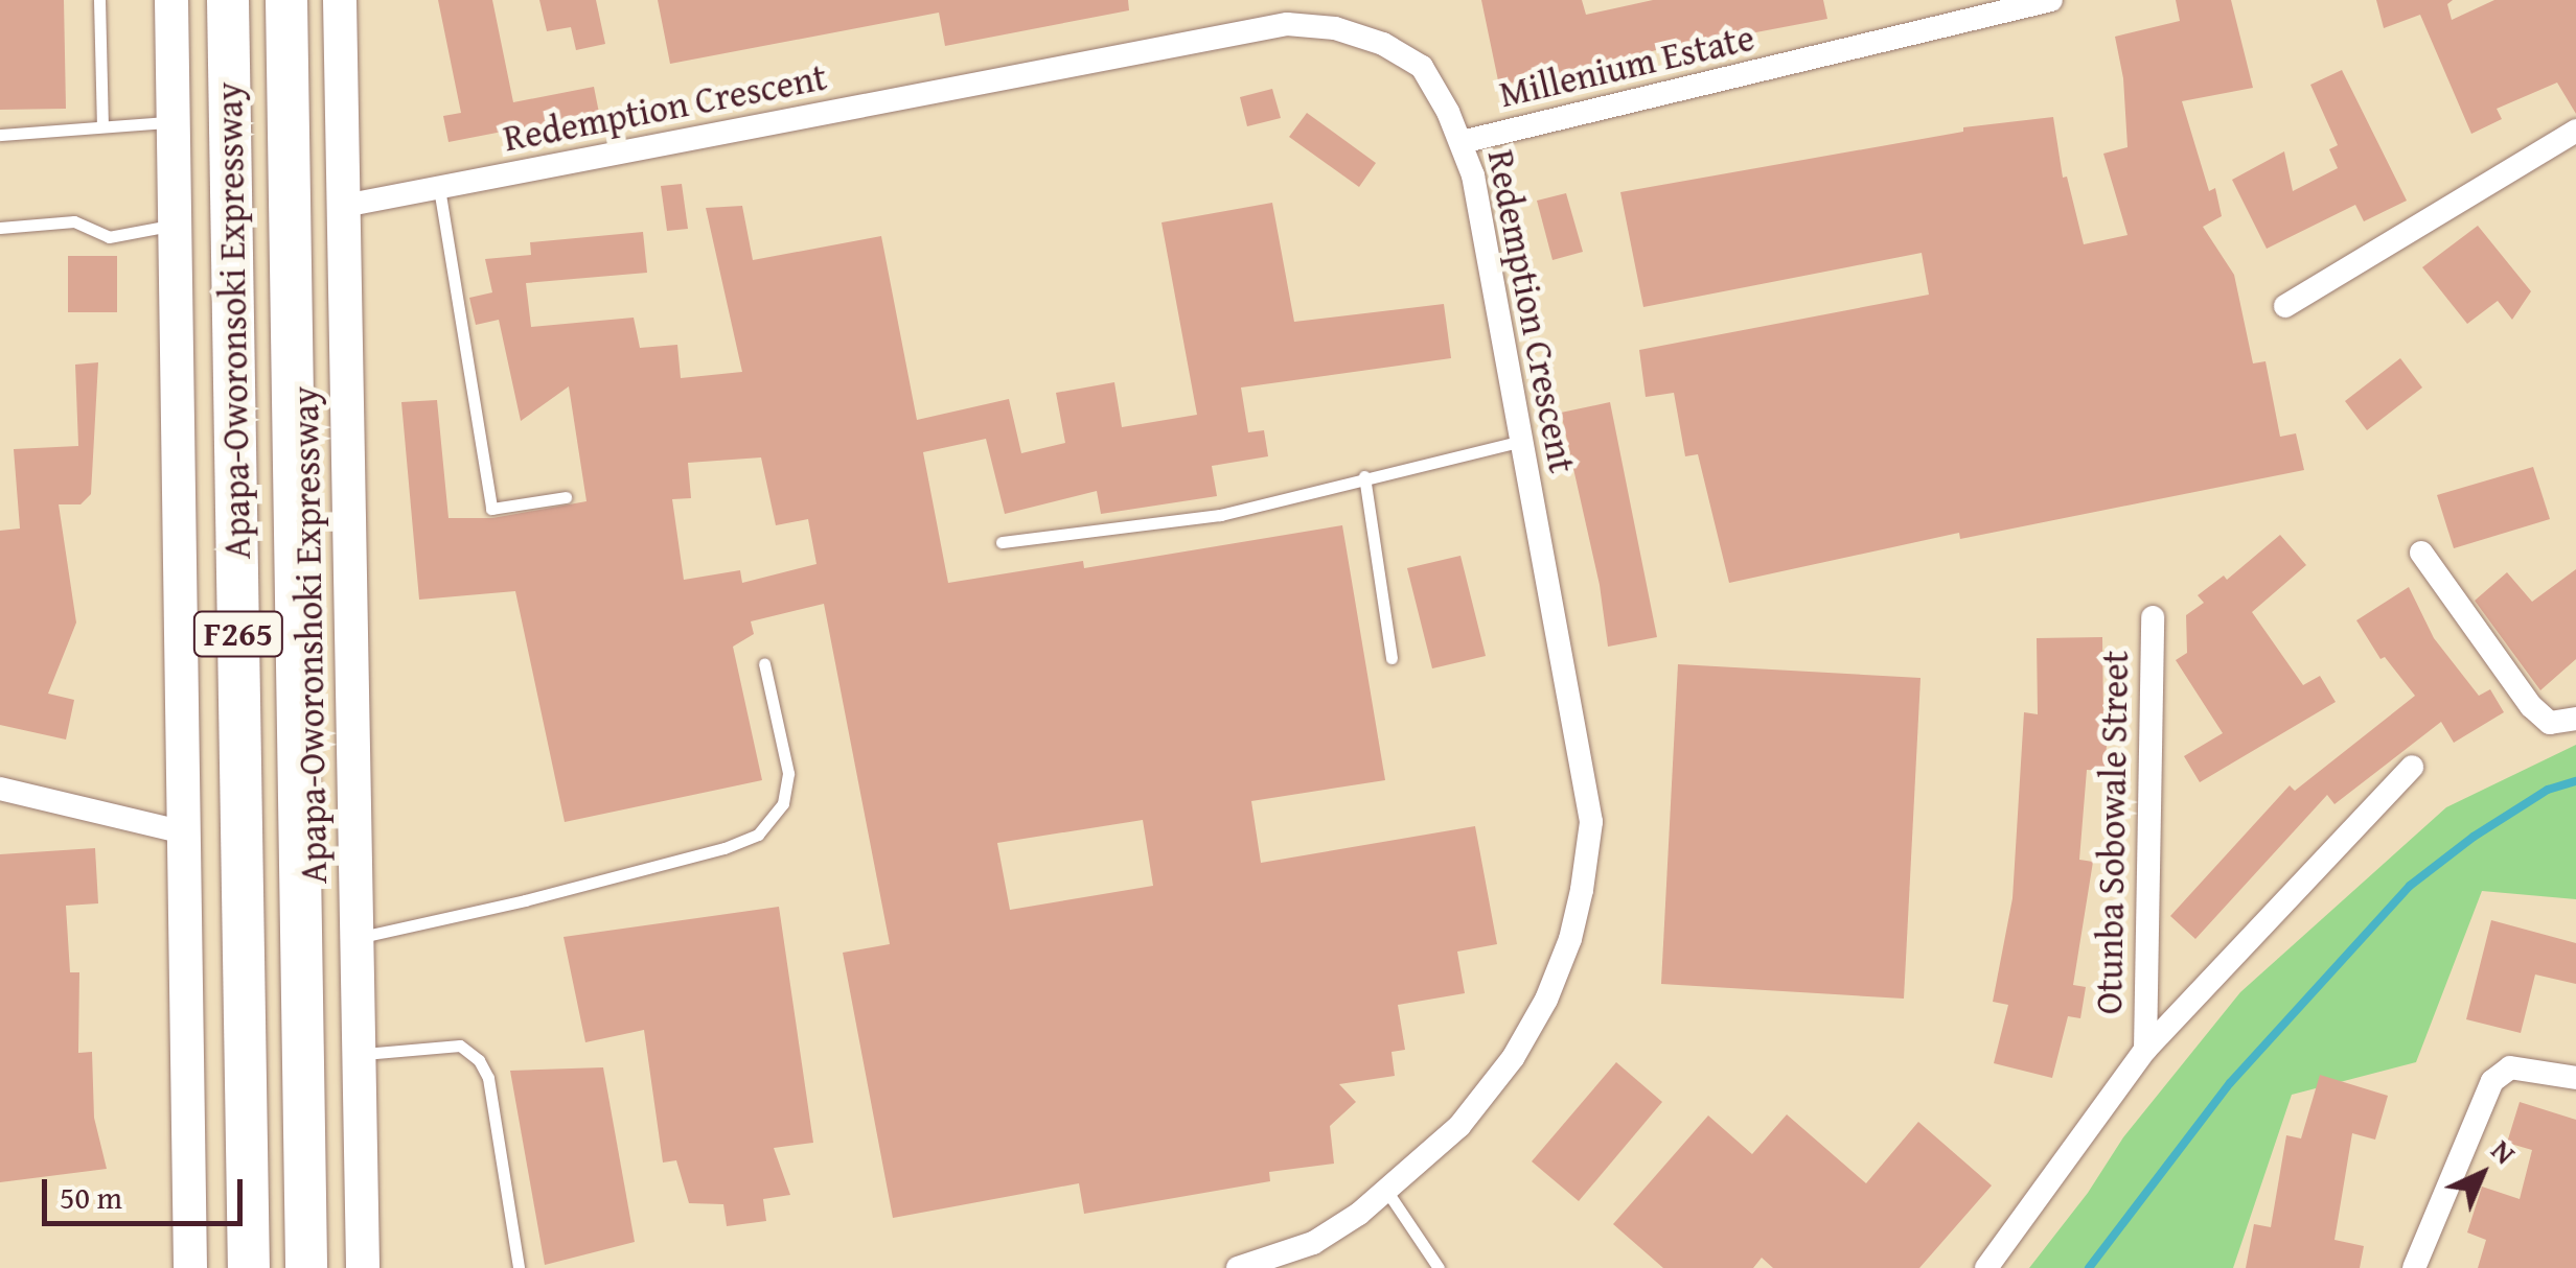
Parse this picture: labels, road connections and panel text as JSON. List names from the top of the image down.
{
  "streets": {
    "highway": ["Apapa-Oworonsoki Expressway", "F265"],
    "main road": ["Apapa-Oworonshoki Expressway"],
    "street": ["Millenium Estate", "Redemption Crescent", "Otunba Sobowale Street"]
  },
  "crossings": [
    ["Millenium Estate", "Redemption Crescent"],
    ["Redemption Crescent", "Apapa-Oworonshoki Expressway"]
  ],
  "scale_bar": "50 m",
  "north": "top right"
}
